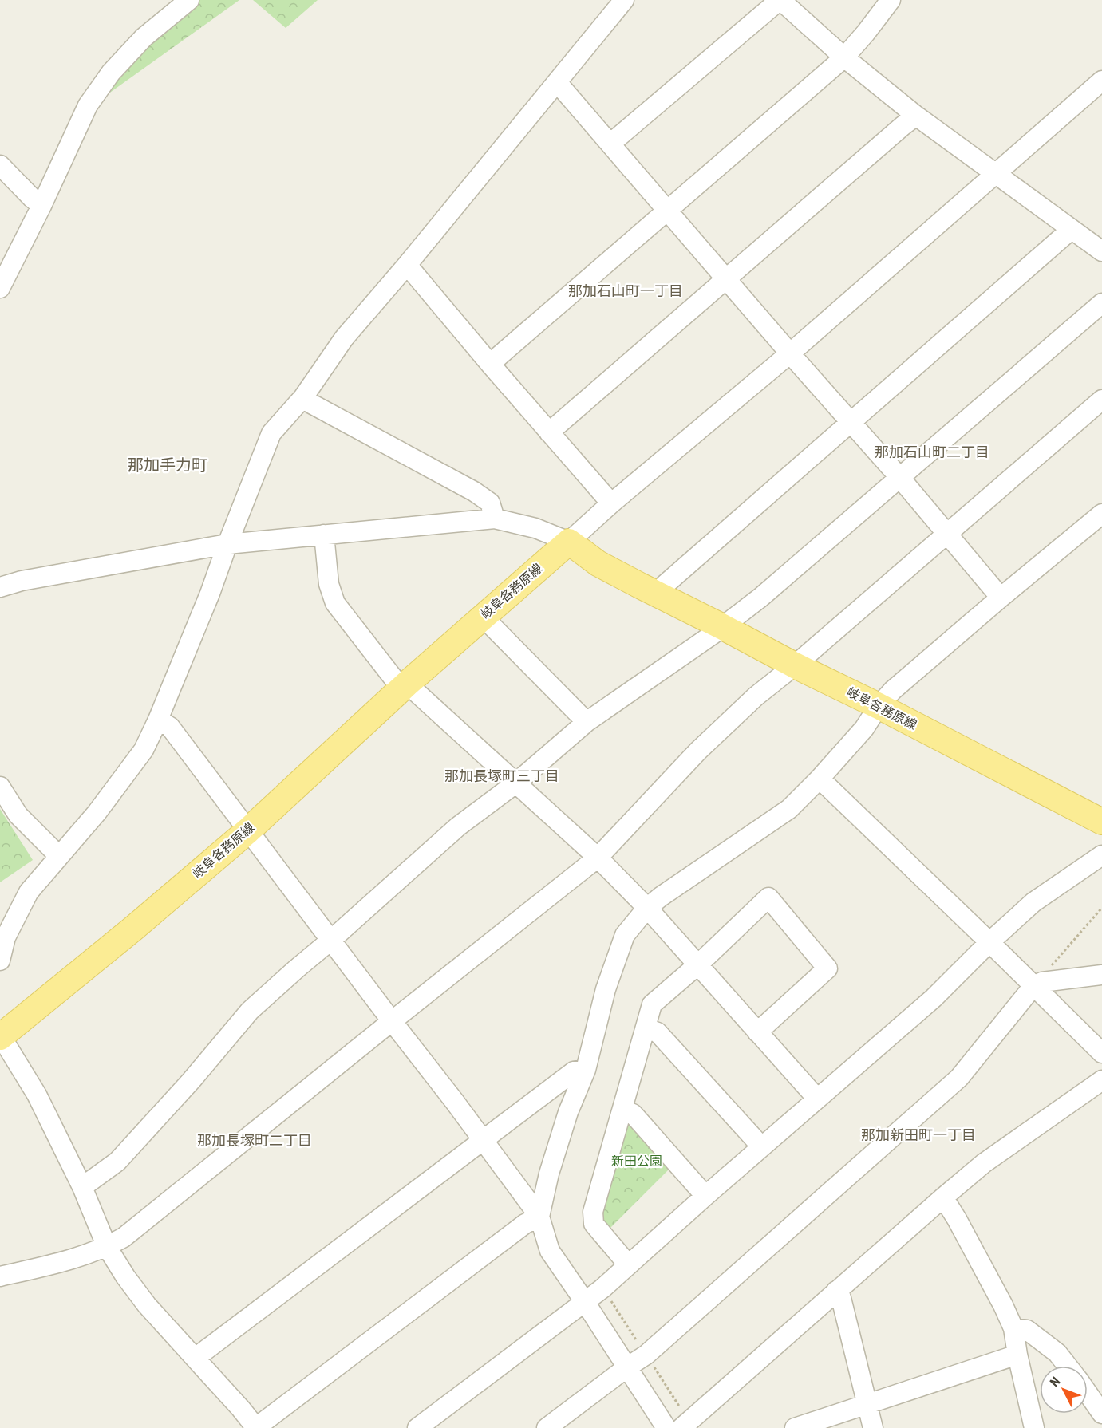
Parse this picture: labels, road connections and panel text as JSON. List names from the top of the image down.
{
  "streets": {
    "main road": ["岐阜各務原線"]
  },
  "districts": [
    "那加石山町一丁目",
    "那加石山町二丁目",
    "那加手力町",
    "那加長塚町三丁目",
    "那加新田町一丁目",
    "那加長塚町二丁目"
  ],
  "parks": ["新田公園"],
  "north": "top left"
}
